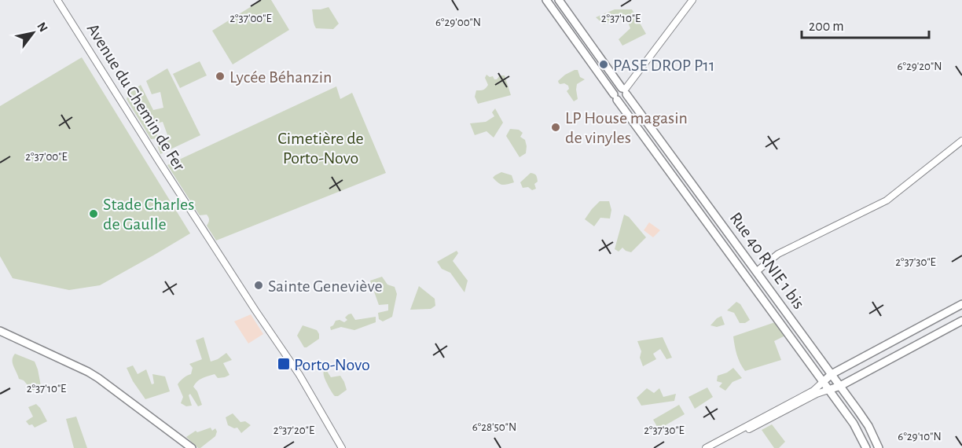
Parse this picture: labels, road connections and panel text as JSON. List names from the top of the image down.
{
  "streets": {
    "main road": ["Rue 40 RNIE 1 bis"],
    "street": ["Avenue du Chemin de Fer"]
  },
  "parks": ["Cimetière de Porto-Novo"],
  "places": {
    "other": [
      "PASE DROP P11",
      "Lycée Béhanzin",
      "LP House magasin de vinyles",
      "Stade Charles de Gaulle",
      "Sainte Geneviève"
    ],
    "transit": ["Porto-Novo"]
  },
  "scale_bar": "200 m",
  "north": "top right",
  "coordinates": [
    "2°37'00\"E",
    "2°37'10\"E",
    "6°29'00\"N",
    "6°29'20\"N",
    "2°37'30\"E",
    "6°28'50\"N",
    "2°37'20\"E",
    "6°29'10\"N"
  ]
}
